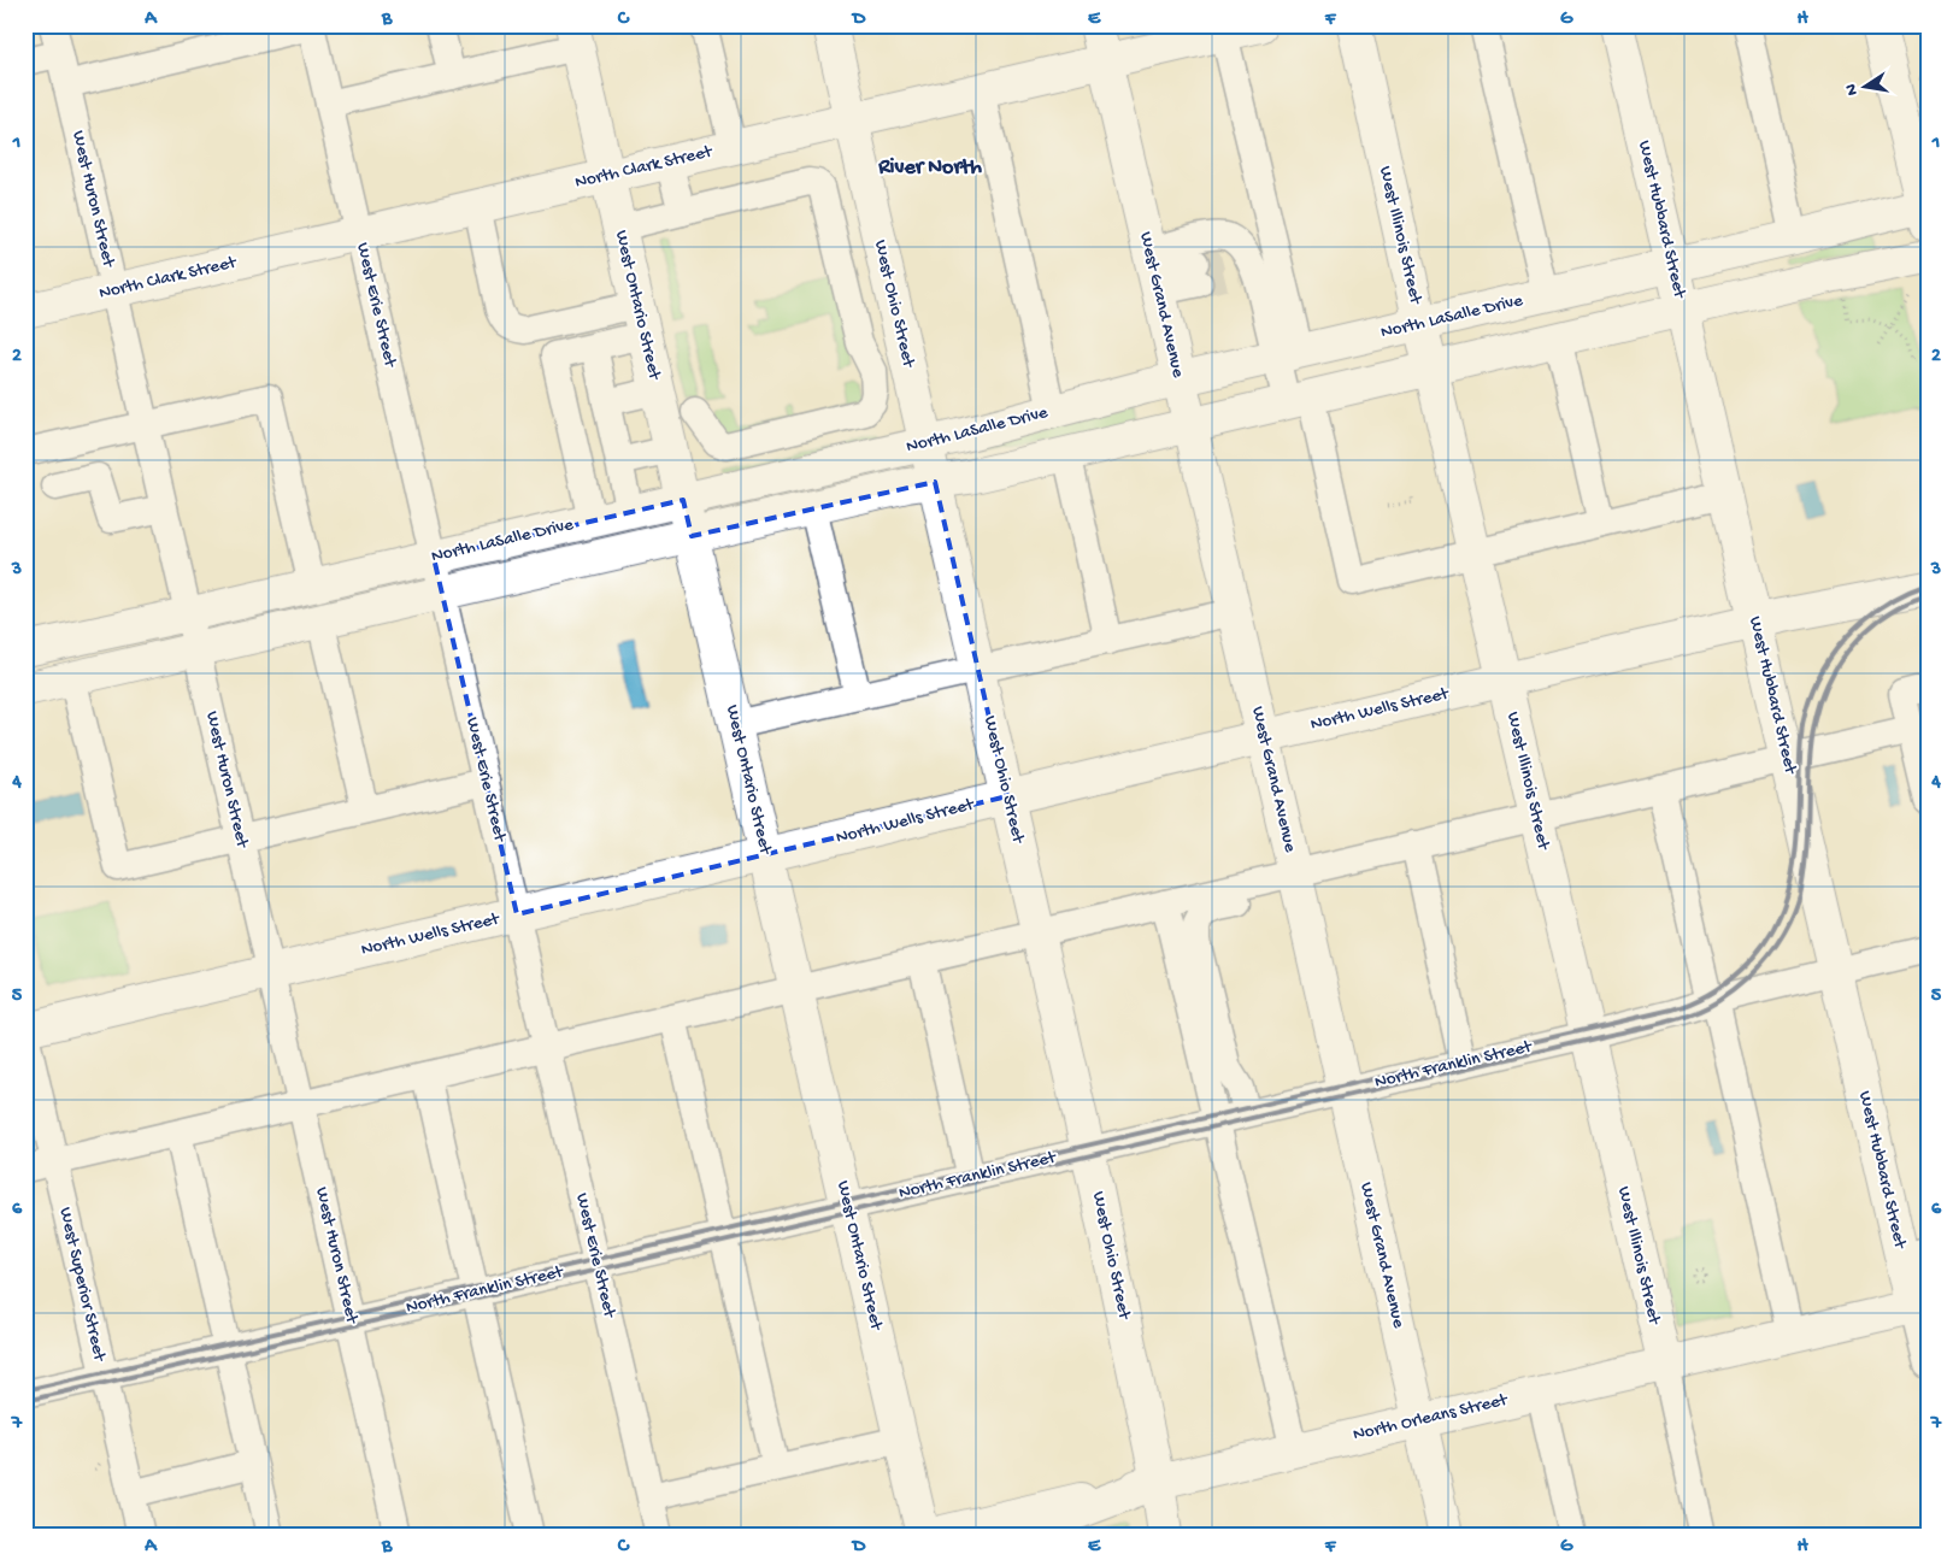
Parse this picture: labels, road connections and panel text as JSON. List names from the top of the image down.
{
  "streets": {
    "main road": [
      "North Clark Street",
      "West Hubbard Street",
      "West Illinois Street",
      "West Ohio Street",
      "West Ontario Street",
      "West Grand Avenue",
      "North LaSalle Drive",
      "North Wells Street",
      "North Orleans Street"
    ],
    "street": [
      "West Huron Street",
      "West Erie Street",
      "North Franklin Street",
      "West Superior Street"
    ]
  },
  "crossings": [
    ["North Clark Street", "West Huron Street"],
    ["North Clark Street", "West Ohio Street"],
    ["North Clark Street", "West Erie Street"],
    ["North Clark Street", "West Ontario Street"],
    ["North Clark Street", "West Grand Avenue"],
    ["West Huron Street", "North LaSalle Drive"],
    ["West Huron Street", "North Wells Street"],
    ["West Huron Street", "North Franklin Street"],
    ["West Hubbard Street", "North LaSalle Drive"],
    ["West Hubbard Street", "North Wells Street"],
    ["West Hubbard Street", "North Franklin Street"],
    ["West Hubbard Street", "North Orleans Street"],
    ["West Illinois Street", "North LaSalle Drive"],
    ["West Illinois Street", "North Wells Street"],
    ["West Illinois Street", "North Franklin Street"],
    ["West Illinois Street", "North Orleans Street"],
    ["West Ohio Street", "North LaSalle Drive"],
    ["West Ohio Street", "North Wells Street"],
    ["West Ohio Street", "North Franklin Street"],
    ["West Ohio Street", "North Orleans Street"],
    ["West Erie Street", "North LaSalle Drive"],
    ["West Erie Street", "North Wells Street"],
    ["West Erie Street", "North Franklin Street"],
    ["West Ontario Street", "North LaSalle Drive"],
    ["West Ontario Street", "North Wells Street"],
    ["West Ontario Street", "North Franklin Street"],
    ["West Grand Avenue", "North LaSalle Drive"],
    ["West Grand Avenue", "North Wells Street"],
    ["West Grand Avenue", "North Franklin Street"],
    ["West Grand Avenue", "North Orleans Street"],
    ["North Franklin Street", "West Superior Street"]
  ],
  "districts": ["River North"],
  "north": "left",
  "grid": {
    "columns": [
      "A",
      "B",
      "C",
      "D",
      "E",
      "F",
      "G",
      "H"
    ],
    "rows": [
      "1",
      "2",
      "3",
      "4",
      "5",
      "6",
      "7"
    ]
  }
}
